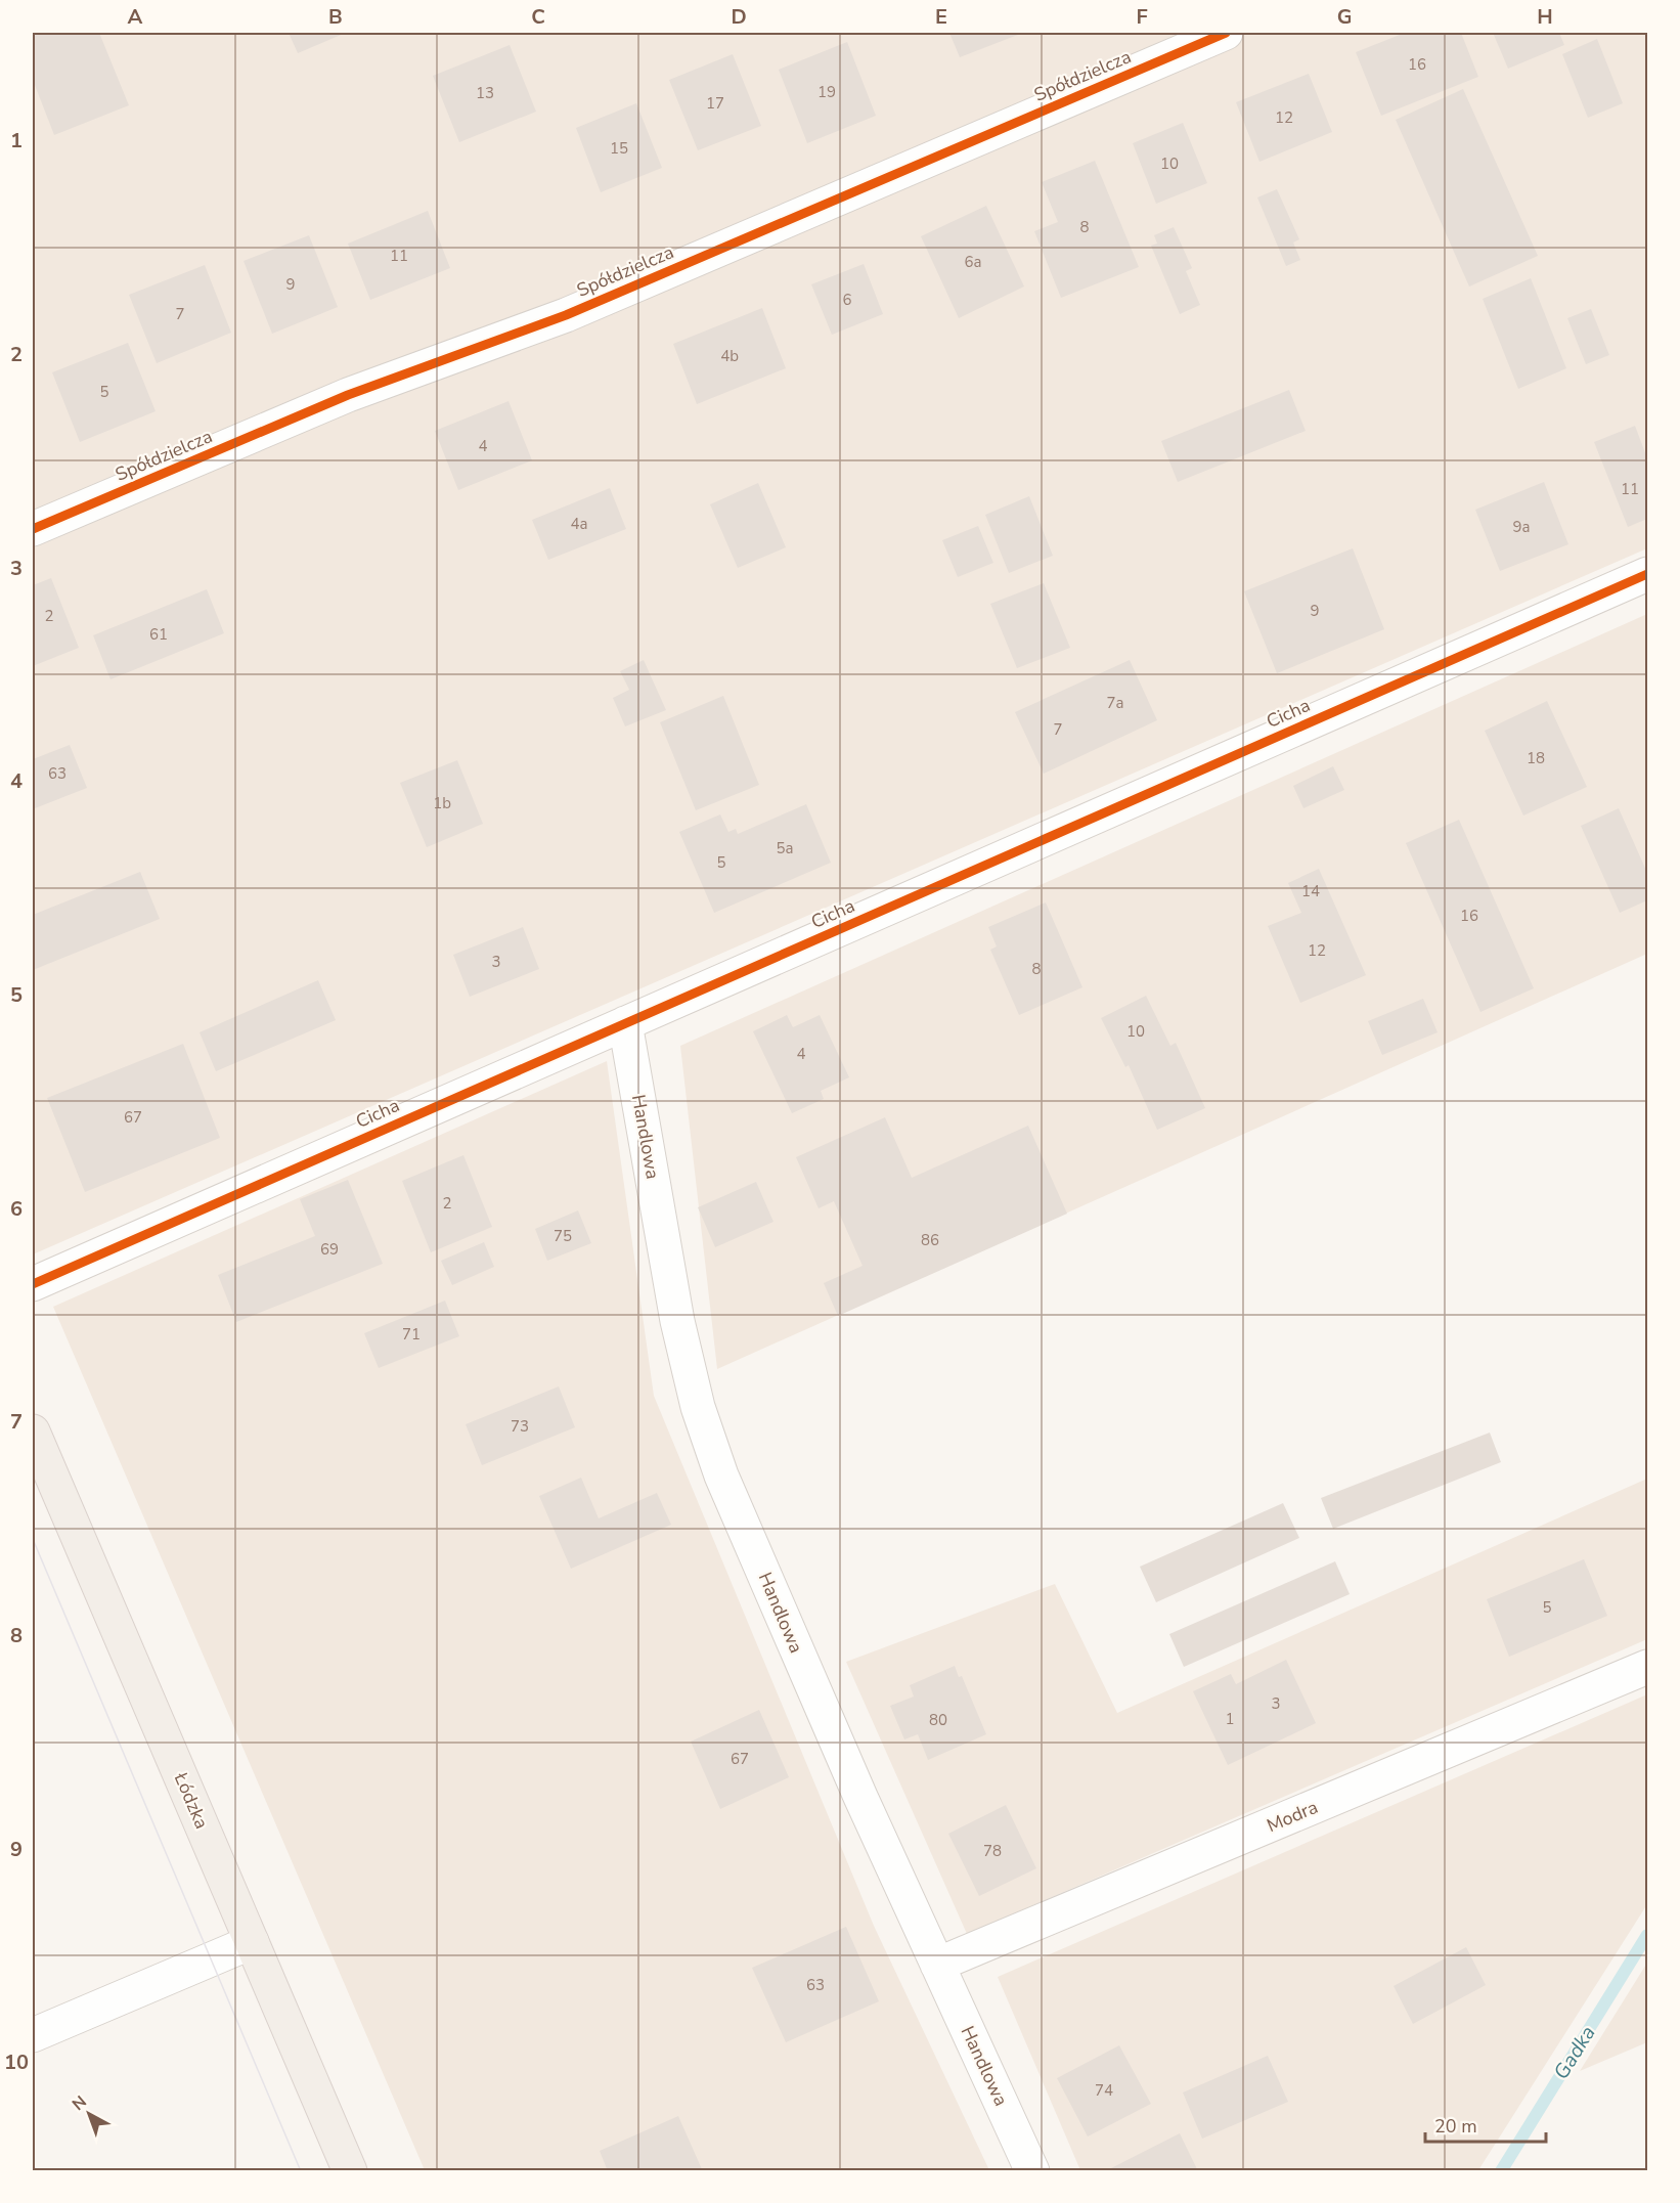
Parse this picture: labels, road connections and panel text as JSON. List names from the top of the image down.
{
  "streets": {
    "main road": ["Łódzka"],
    "street": [
      "Spółdzielcza",
      "Cicha",
      "Handlowa",
      "Modra"
    ]
  },
  "crossings": [
    ["Cicha", "Handlowa"],
    ["Handlowa", "Modra"]
  ],
  "water": ["Gadka"],
  "house_numbers": [
    "16",
    "19",
    "13",
    "17",
    "12",
    "15",
    "10",
    "8",
    "11",
    "6a",
    "9",
    "6",
    "7",
    "4b",
    "5",
    "4",
    "11",
    "4a",
    "9a",
    "9",
    "2",
    "61",
    "7a",
    "7",
    "18",
    "63",
    "1b",
    "5a",
    "5",
    "14",
    "16",
    "12",
    "3",
    "8",
    "10",
    "4",
    "67",
    "2",
    "75",
    "86",
    "69",
    "71",
    "73",
    "5",
    "3",
    "1",
    "80",
    "67",
    "78",
    "63",
    "74"
  ],
  "scale_bar": "20 m",
  "north": "top left",
  "grid": {
    "columns": [
      "A",
      "B",
      "C",
      "D",
      "E",
      "F",
      "G",
      "H"
    ],
    "rows": [
      "1",
      "2",
      "3",
      "4",
      "5",
      "6",
      "7",
      "8",
      "9",
      "10"
    ]
  }
}
